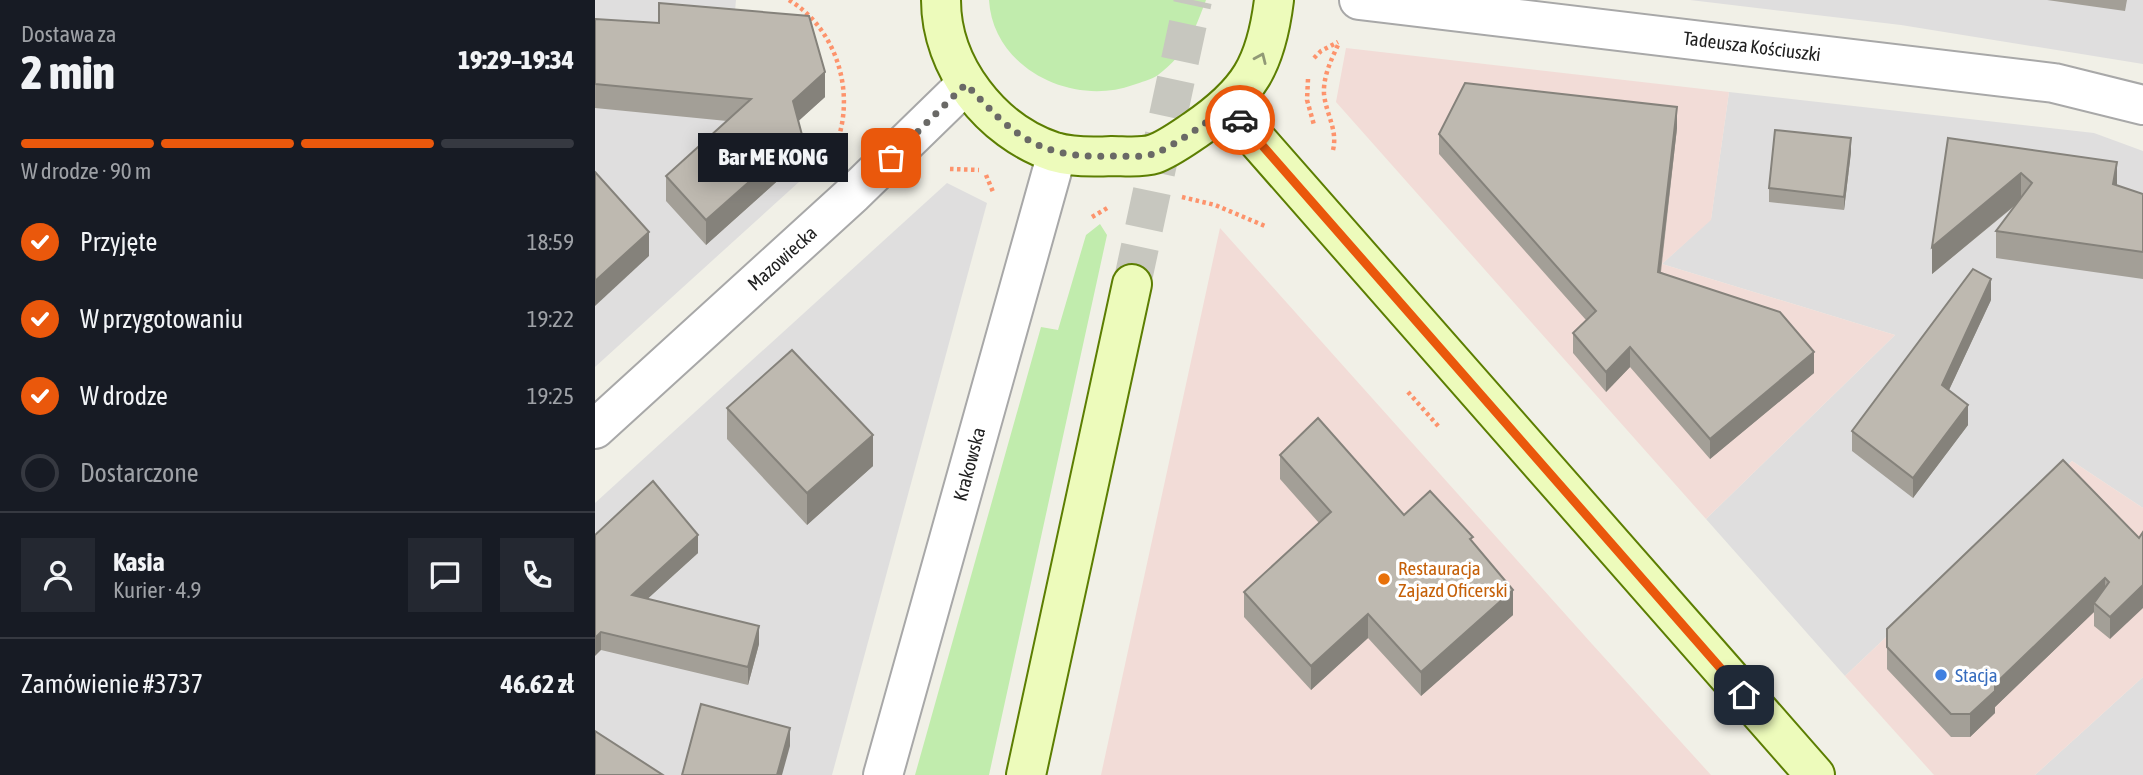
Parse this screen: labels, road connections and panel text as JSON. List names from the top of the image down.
{
  "streets": {
    "street": ["Tadeusza Kościuszki", "Mazowiecka", "Krakowska"]
  },
  "places": ["Bar ME KONG", "Restauracja Zajazd Oficerski", "Stacja"],
  "page": {
    "heading": ["2 min", "Dostawa za", "19:29–19:34"],
    "panel": [
      "Kasia",
      "Kurier · 4.9",
      "Zamówienie #3737",
      "46.62 zł"
    ],
    "bar": "W drodze · 90 m",
    "bubble": "Bar ME KONG",
    "list": [
      ["Przyjęte", "18:59"],
      ["W przygotowaniu", "19:22"],
      ["W drodze", "19:25"],
      "Dostarczone"
    ]
  }
}
